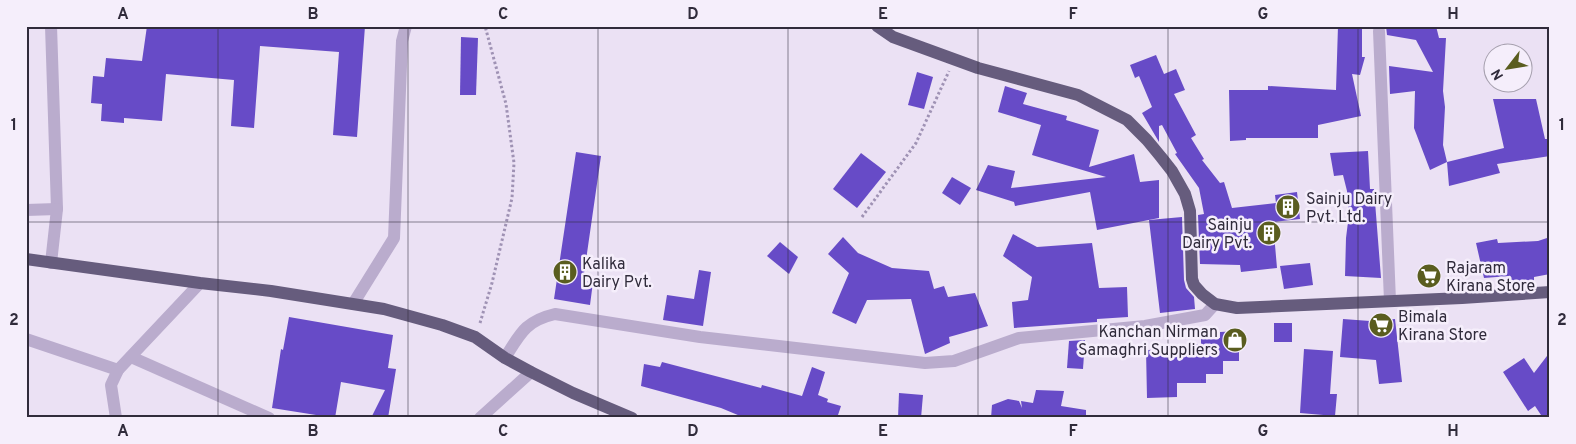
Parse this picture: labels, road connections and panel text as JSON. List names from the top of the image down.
{
  "places": {
    "building": ["Sainju Dairy Pvt. Ltd.", "Sainju Dairy Pvt.", "Kalika Dairy Pvt."],
    "supermarket": ["Rajaram Kirana Store", "Bimala Kirana Store"],
    "shop": ["Kanchan Nirman Samaghri Suppliers"]
  },
  "north": "bottom left",
  "grid": {
    "columns": [
      "A",
      "B",
      "C",
      "D",
      "E",
      "F",
      "G",
      "H"
    ],
    "rows": ["1", "2"]
  }
}
